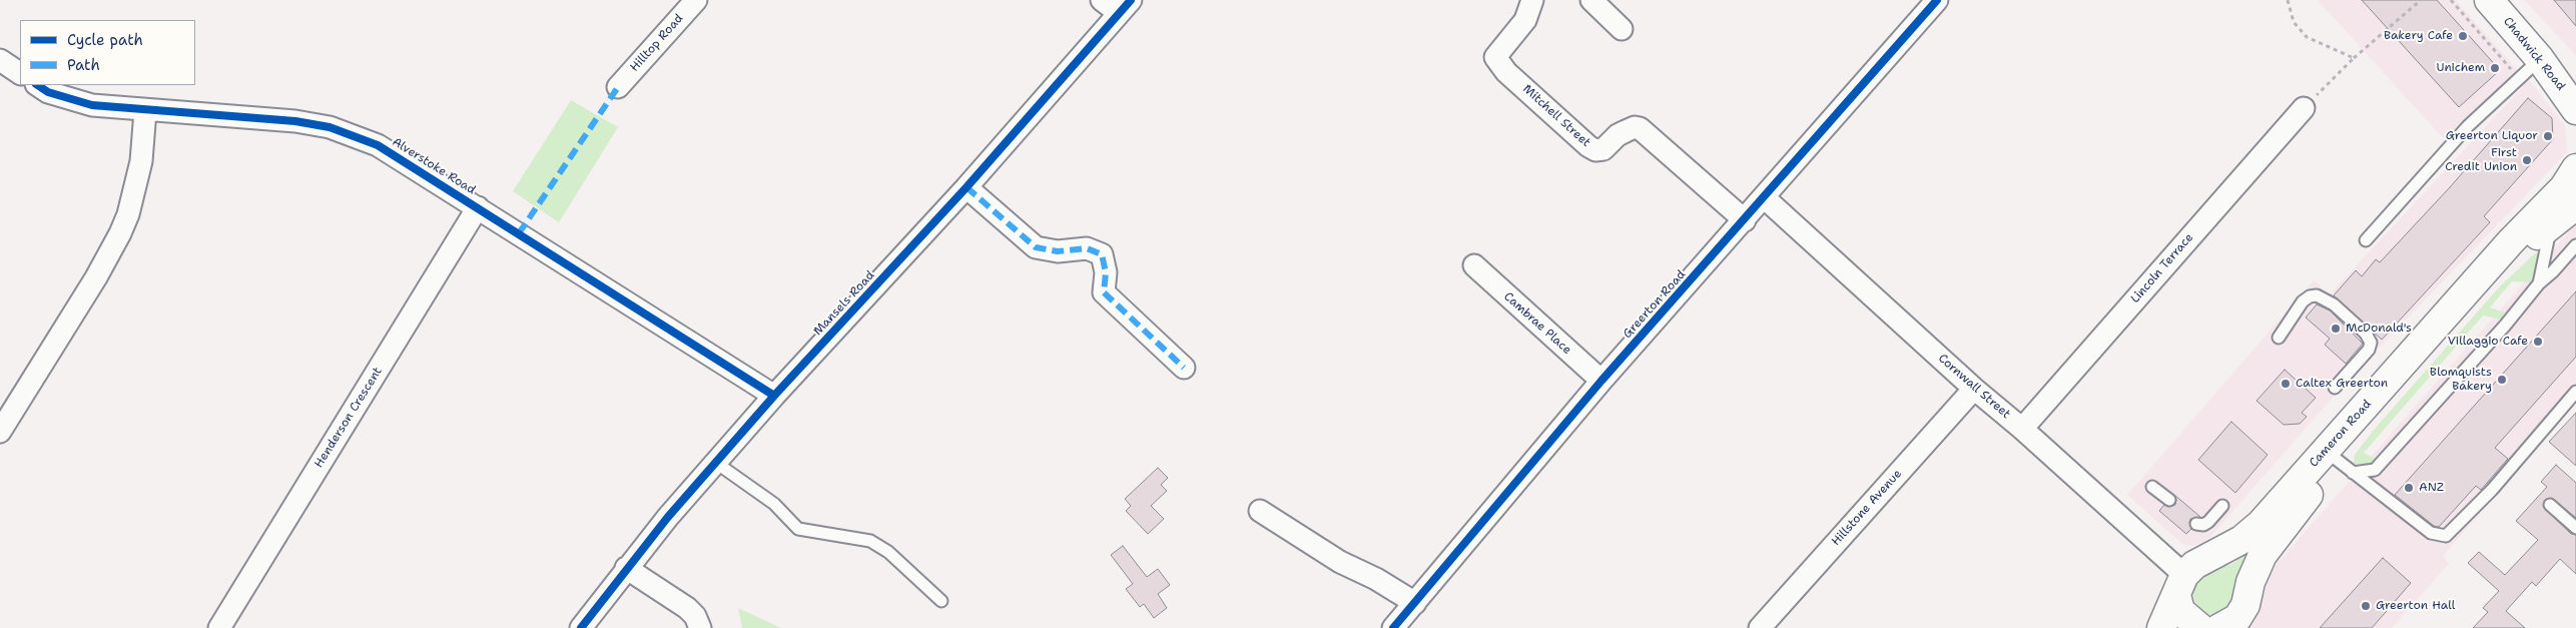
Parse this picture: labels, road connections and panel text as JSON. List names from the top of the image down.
{
  "streets": {
    "main road": ["Chadwick Road", "Cameron Road"],
    "street": [
      "Hilltop Road",
      "Mitchell Street",
      "Alverstoke Road",
      "Lincoln Terrace",
      "Mansels Road",
      "Greerton Road",
      "Cambrae Place",
      "Cornwall Street",
      "Henderson Crescent",
      "Hillstone Avenue"
    ]
  },
  "crossings": [
    ["Mitchell Street", "Greerton Road"],
    ["Alverstoke Road", "Mansels Road"],
    ["Alverstoke Road", "Henderson Crescent"],
    ["Lincoln Terrace", "Cornwall Street"],
    ["Greerton Road", "Cambrae Place"],
    ["Greerton Road", "Cornwall Street"],
    ["Cornwall Street", "Cameron Road"],
    ["Cornwall Street", "Hillstone Avenue"]
  ],
  "places": [
    "Bakery Cafe",
    "Unichem",
    "Greerton Liquor",
    "First Credit Union",
    "McDonald's",
    "Villaggio Cafe",
    "Blomquists Bakery",
    "Caltex Greerton",
    "ANZ",
    "Greerton Hall"
  ],
  "legend": ["Cycle path", "Path"]
}
